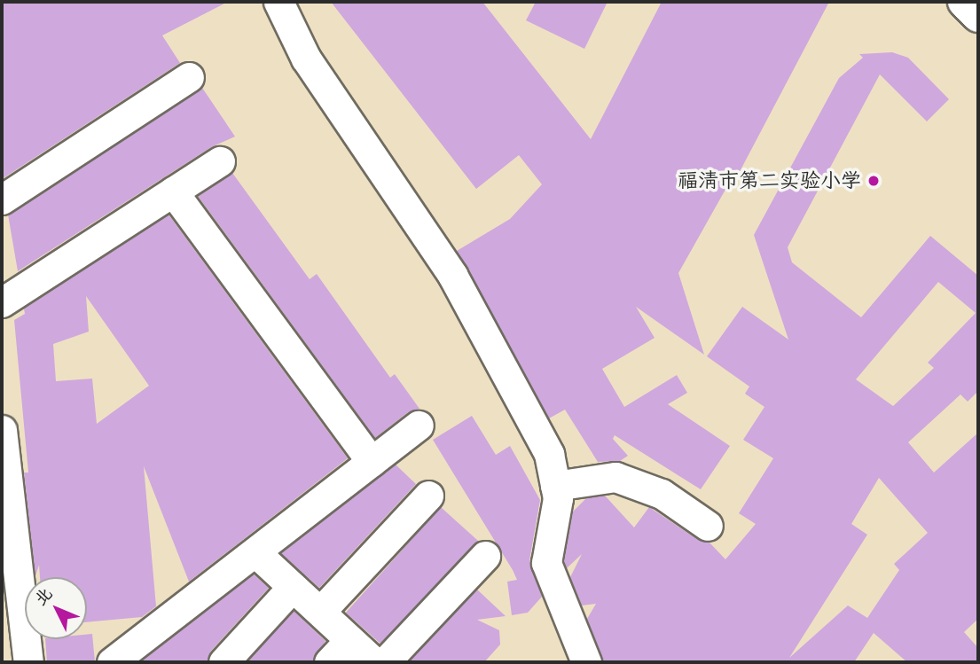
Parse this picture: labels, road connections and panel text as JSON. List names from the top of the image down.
{
  "places": ["福清市第二实验小学"],
  "north": "top left"
}
